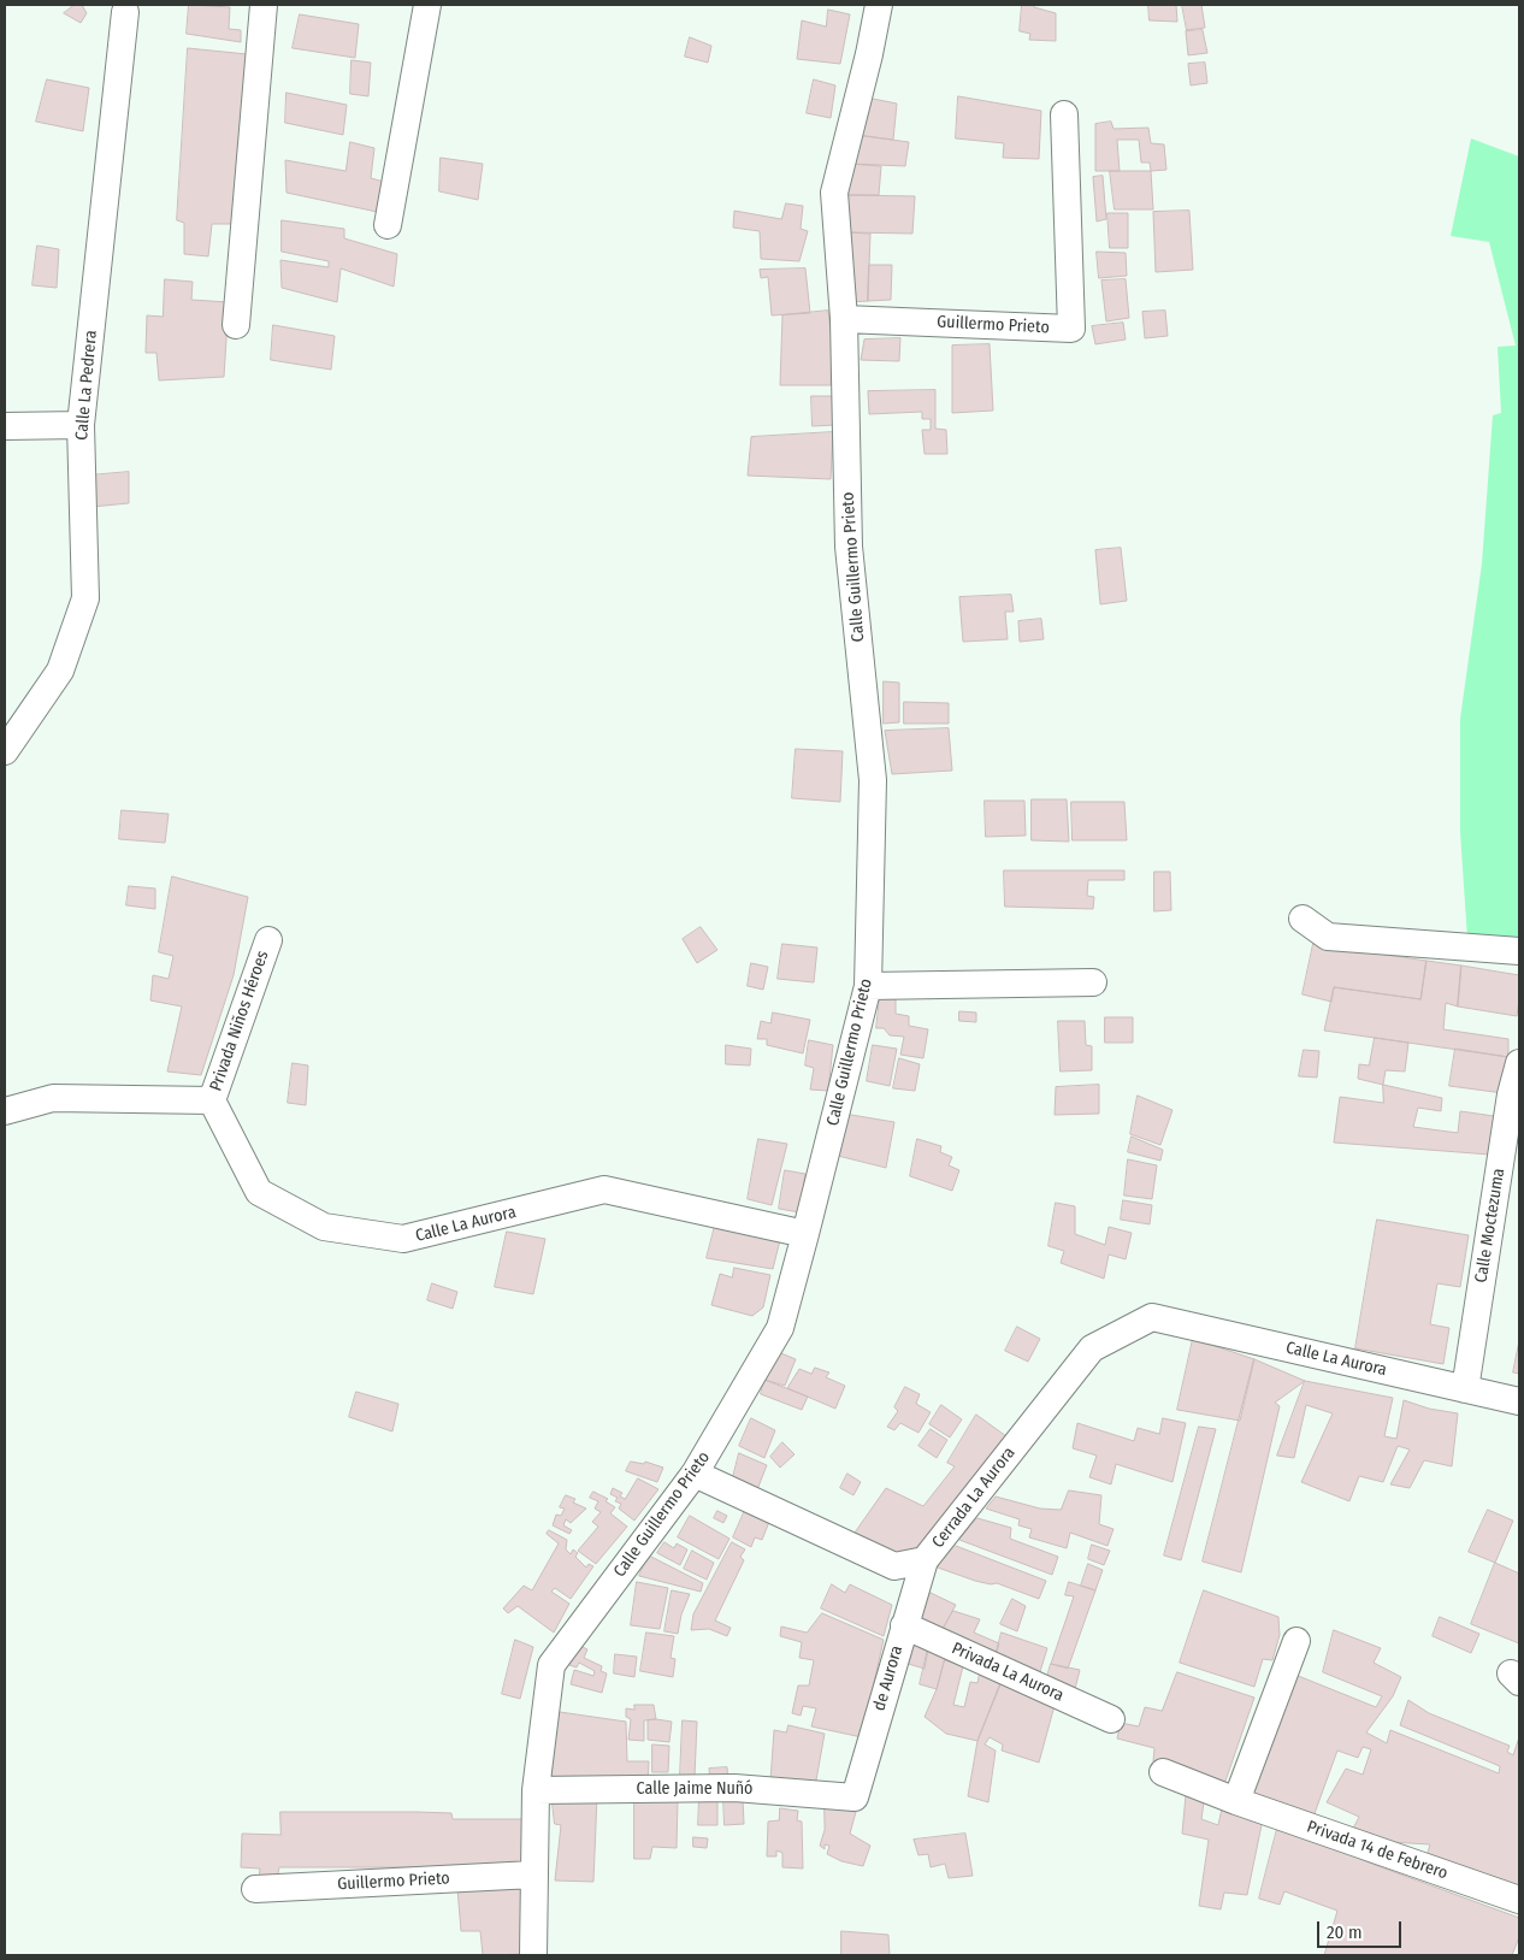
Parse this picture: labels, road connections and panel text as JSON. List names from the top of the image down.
{
  "streets": {
    "street": [
      "Guillermo Prieto",
      "Calle La Pedrera",
      "Calle Guillermo Prieto",
      "Privada Niños Héroes",
      "Calle La Aurora",
      "Calle Moctezuma",
      "Cerrada La Aurora",
      "Privada La Aurora",
      "de Aurora",
      "Calle Jaime Nuñó",
      "Privada 14 de Febrero"
    ]
  },
  "crossings": [
    ["Guillermo Prieto", "Calle Guillermo Prieto"],
    ["Calle Guillermo Prieto", "Calle La Aurora"],
    ["Calle Guillermo Prieto", "Cerrada La Aurora"],
    ["Calle Guillermo Prieto", "Calle Jaime Nuñó"],
    ["Privada Niños Héroes", "Calle La Aurora"],
    ["Calle La Aurora", "Calle Moctezuma"],
    ["Calle La Aurora", "Cerrada La Aurora"],
    ["Cerrada La Aurora", "de Aurora"],
    ["Privada La Aurora", "de Aurora"],
    ["de Aurora", "Calle Jaime Nuñó"]
  ],
  "scale_bar": "20 m"
}
